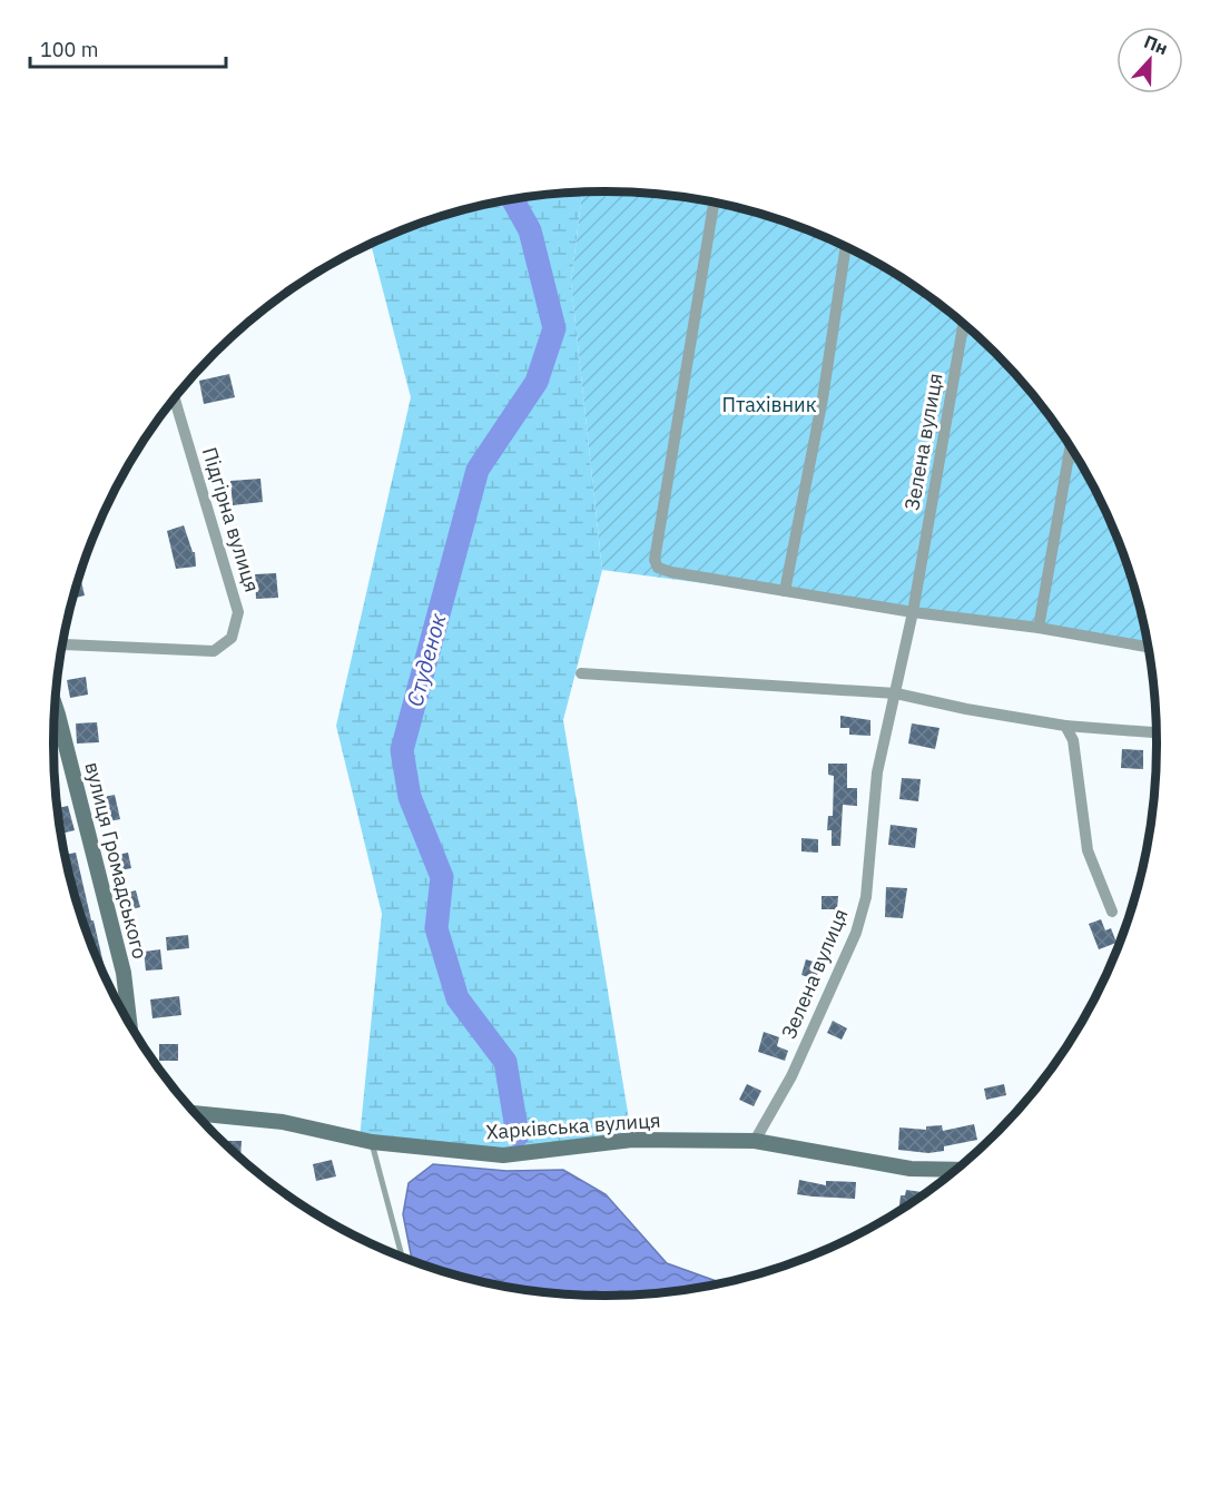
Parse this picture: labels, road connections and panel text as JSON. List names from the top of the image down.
{
  "streets": {
    "street": [
      "Зелена вулиця",
      "Підгірна вулиця",
      "вулиця Громадського",
      "Харківська вулиця"
    ]
  },
  "crossings": [
    ["Зелена вулиця", "Харківська вулиця"]
  ],
  "water": ["Студенок"],
  "parks": ["Птахівник"],
  "scale_bar": "100 m",
  "north": "top"
}
